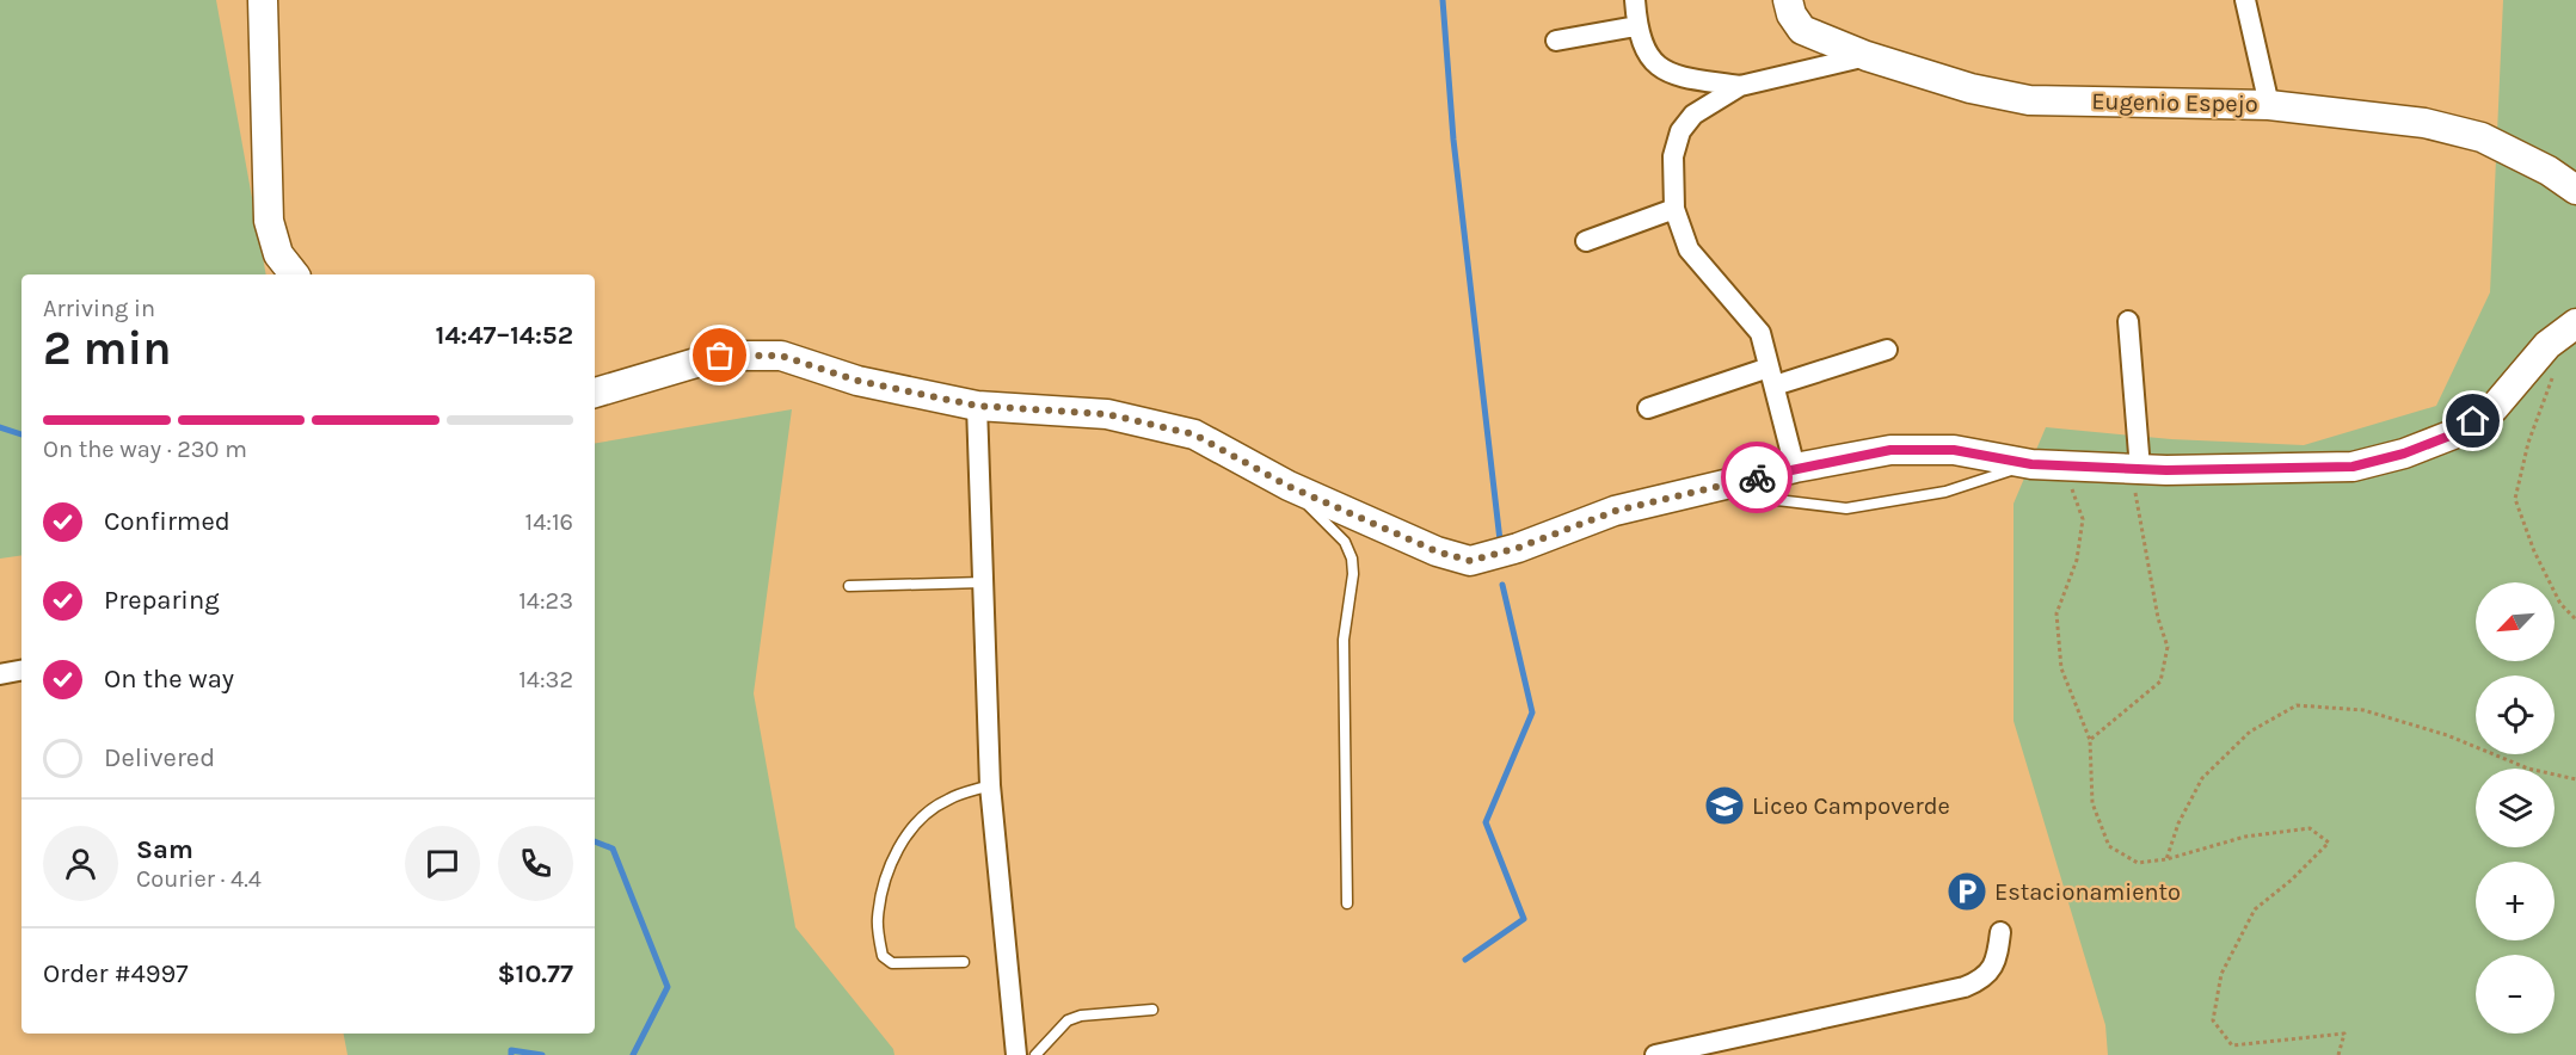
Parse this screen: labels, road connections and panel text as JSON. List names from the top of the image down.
{
  "streets": {
    "street": ["Eugenio Espejo"]
  },
  "places": {
    "school or university": ["Liceo Campoverde"],
    "parking": ["Estacionamiento"]
  },
  "north": "bottom left",
  "page": {
    "heading": ["2 min", "Arriving in", "14:47–14:52"],
    "panel": [
      "Sam",
      "Courier · 4.4",
      "Order #4997",
      "$10.77"
    ],
    "bar": "On the way · 230 m",
    "list": [
      ["Confirmed", "14:16"],
      ["Preparing", "14:23"],
      ["On the way", "14:32"],
      "Delivered"
    ],
    "map_buttons": ["+", "−"]
  }
}
